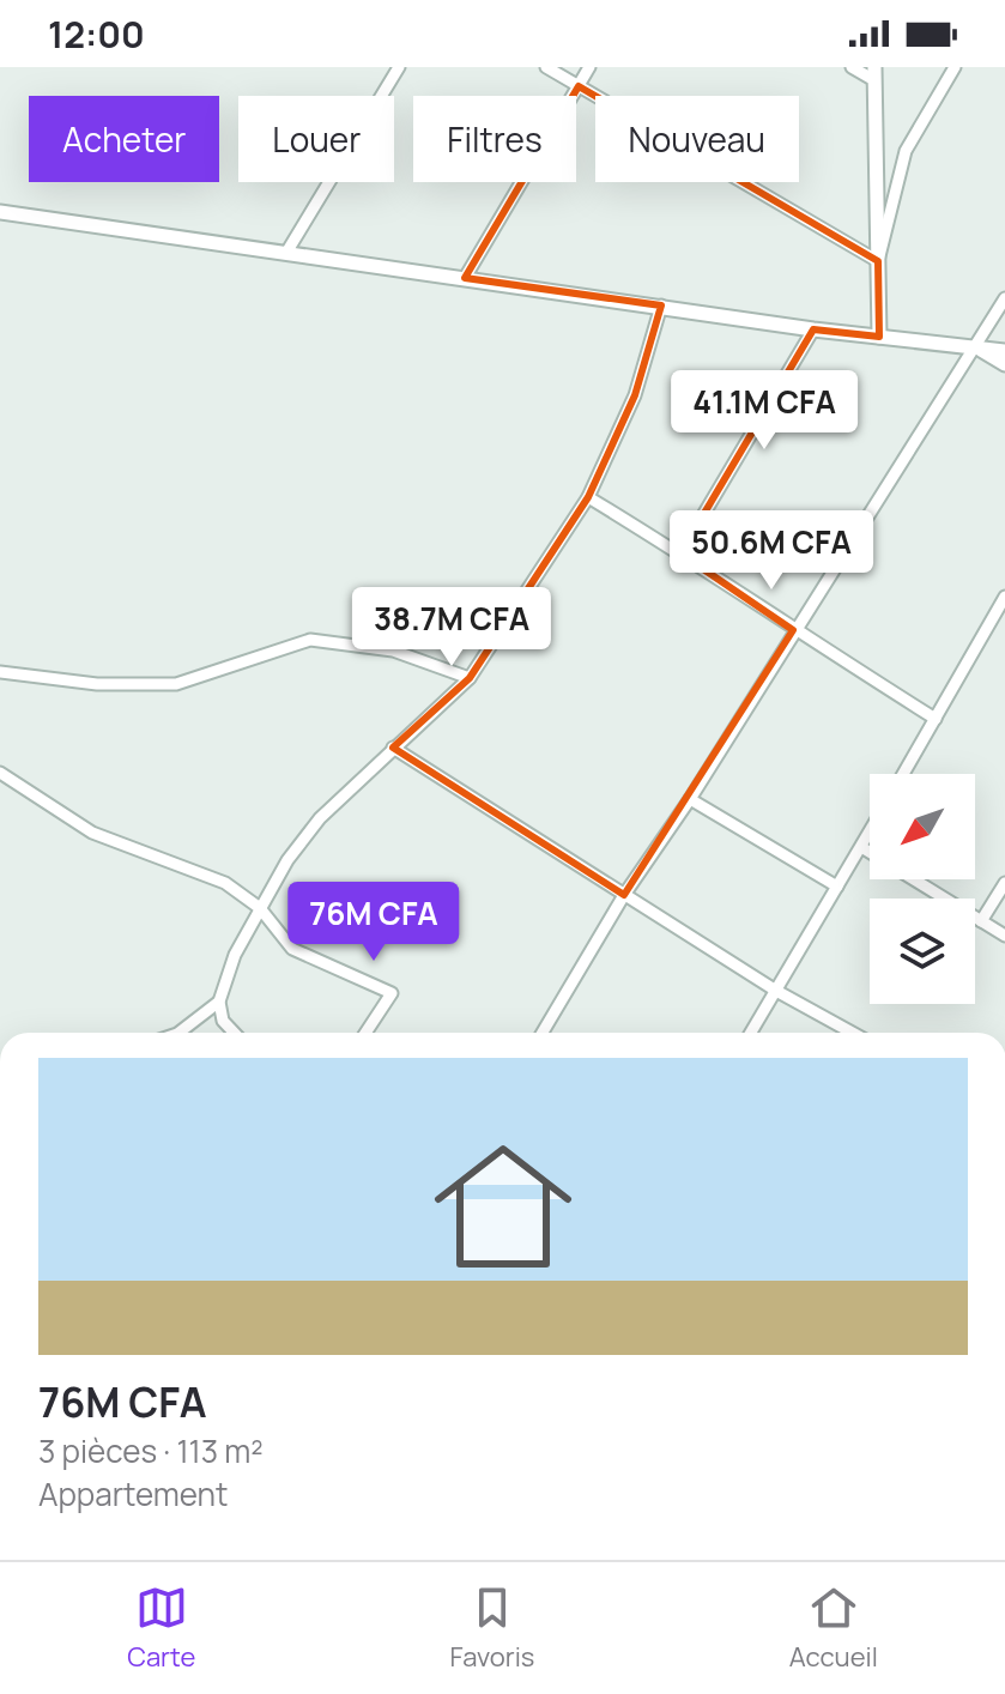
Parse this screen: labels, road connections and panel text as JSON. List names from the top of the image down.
{
  "north": "bottom left",
  "page": {
    "status": "12:00",
    "chip": [
      "Acheter",
      "Louer",
      "Filtres",
      "Nouveau"
    ],
    "price": [
      "41.1M CFA",
      "50.6M CFA",
      "38.7M CFA",
      "76M CFA"
    ],
    "list": [
      {
        "name": "76M CFA",
        "note": "3 pièces · 113 m² · Appartement"
      }
    ],
    "tabs": ["Carte", "Favoris", "Accueil"]
  }
}
